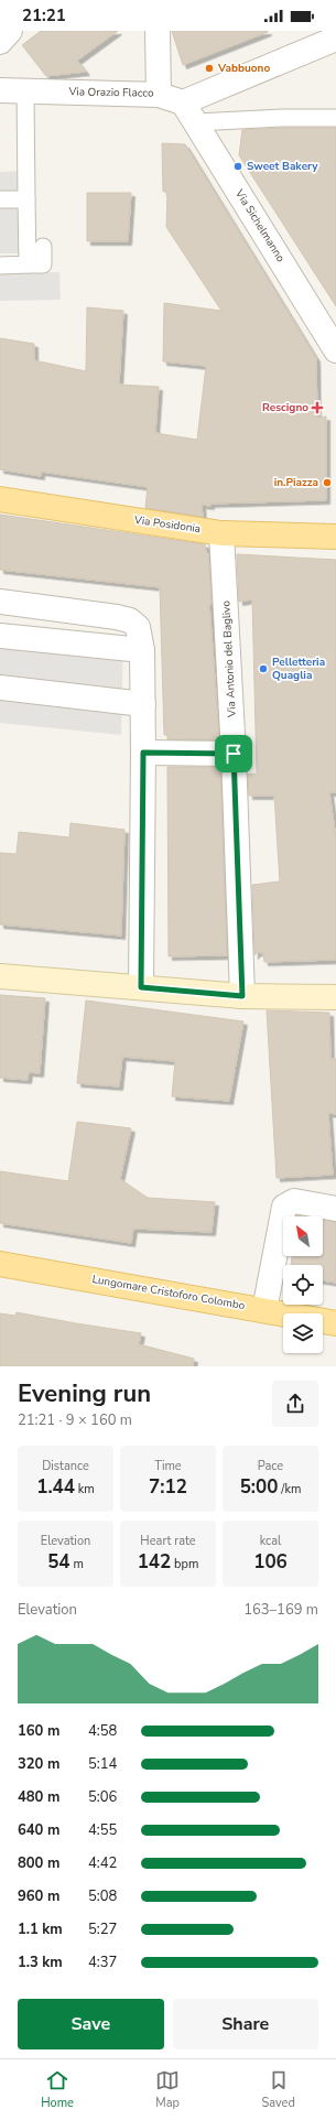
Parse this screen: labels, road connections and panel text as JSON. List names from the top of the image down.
{
  "streets": {
    "main road": ["Via Posidonia", "Lungomare Cristoforo Colombo"],
    "street": ["Via Orazio Flacco", "Via Sichelmanno", "Via Antonio del Baglivo"]
  },
  "crossings": [
    ["Via Posidonia", "Via Antonio del Baglivo"]
  ],
  "places": {
    "other": [
      "Vabbuono",
      "Sweet Bakery",
      "in.Piazza",
      "Pelletteria Quaglia"
    ],
    "health": ["Rescigno"]
  },
  "north": "top left",
  "page": {
    "status": "21:21",
    "heading": ["Evening run", "21:21 · 9 × 160 m"],
    "stats": [
      ["Distance", "1.44 km"],
      ["Time", "7:12"],
      ["Pace", "5:00 /km"],
      ["Elevation", "54 m"],
      ["Heart rate", "142 bpm"],
      ["kcal", "106"]
    ],
    "chart": ["Elevation", "163–169 m"],
    "list": [
      {
        "name": "160 m",
        "note": "4:58"
      },
      {
        "name": "320 m",
        "note": "5:14"
      },
      {
        "name": "480 m",
        "note": "5:06"
      },
      {
        "name": "640 m",
        "note": "4:55"
      },
      {
        "name": "800 m",
        "note": "4:42"
      },
      {
        "name": "960 m",
        "note": "5:08"
      },
      {
        "name": "1.1 km",
        "note": "5:27"
      },
      {
        "name": "1.3 km",
        "note": "4:37"
      }
    ],
    "buttons": ["Save", "Share"],
    "tabs": ["Home", "Map", "Saved"]
  }
}
